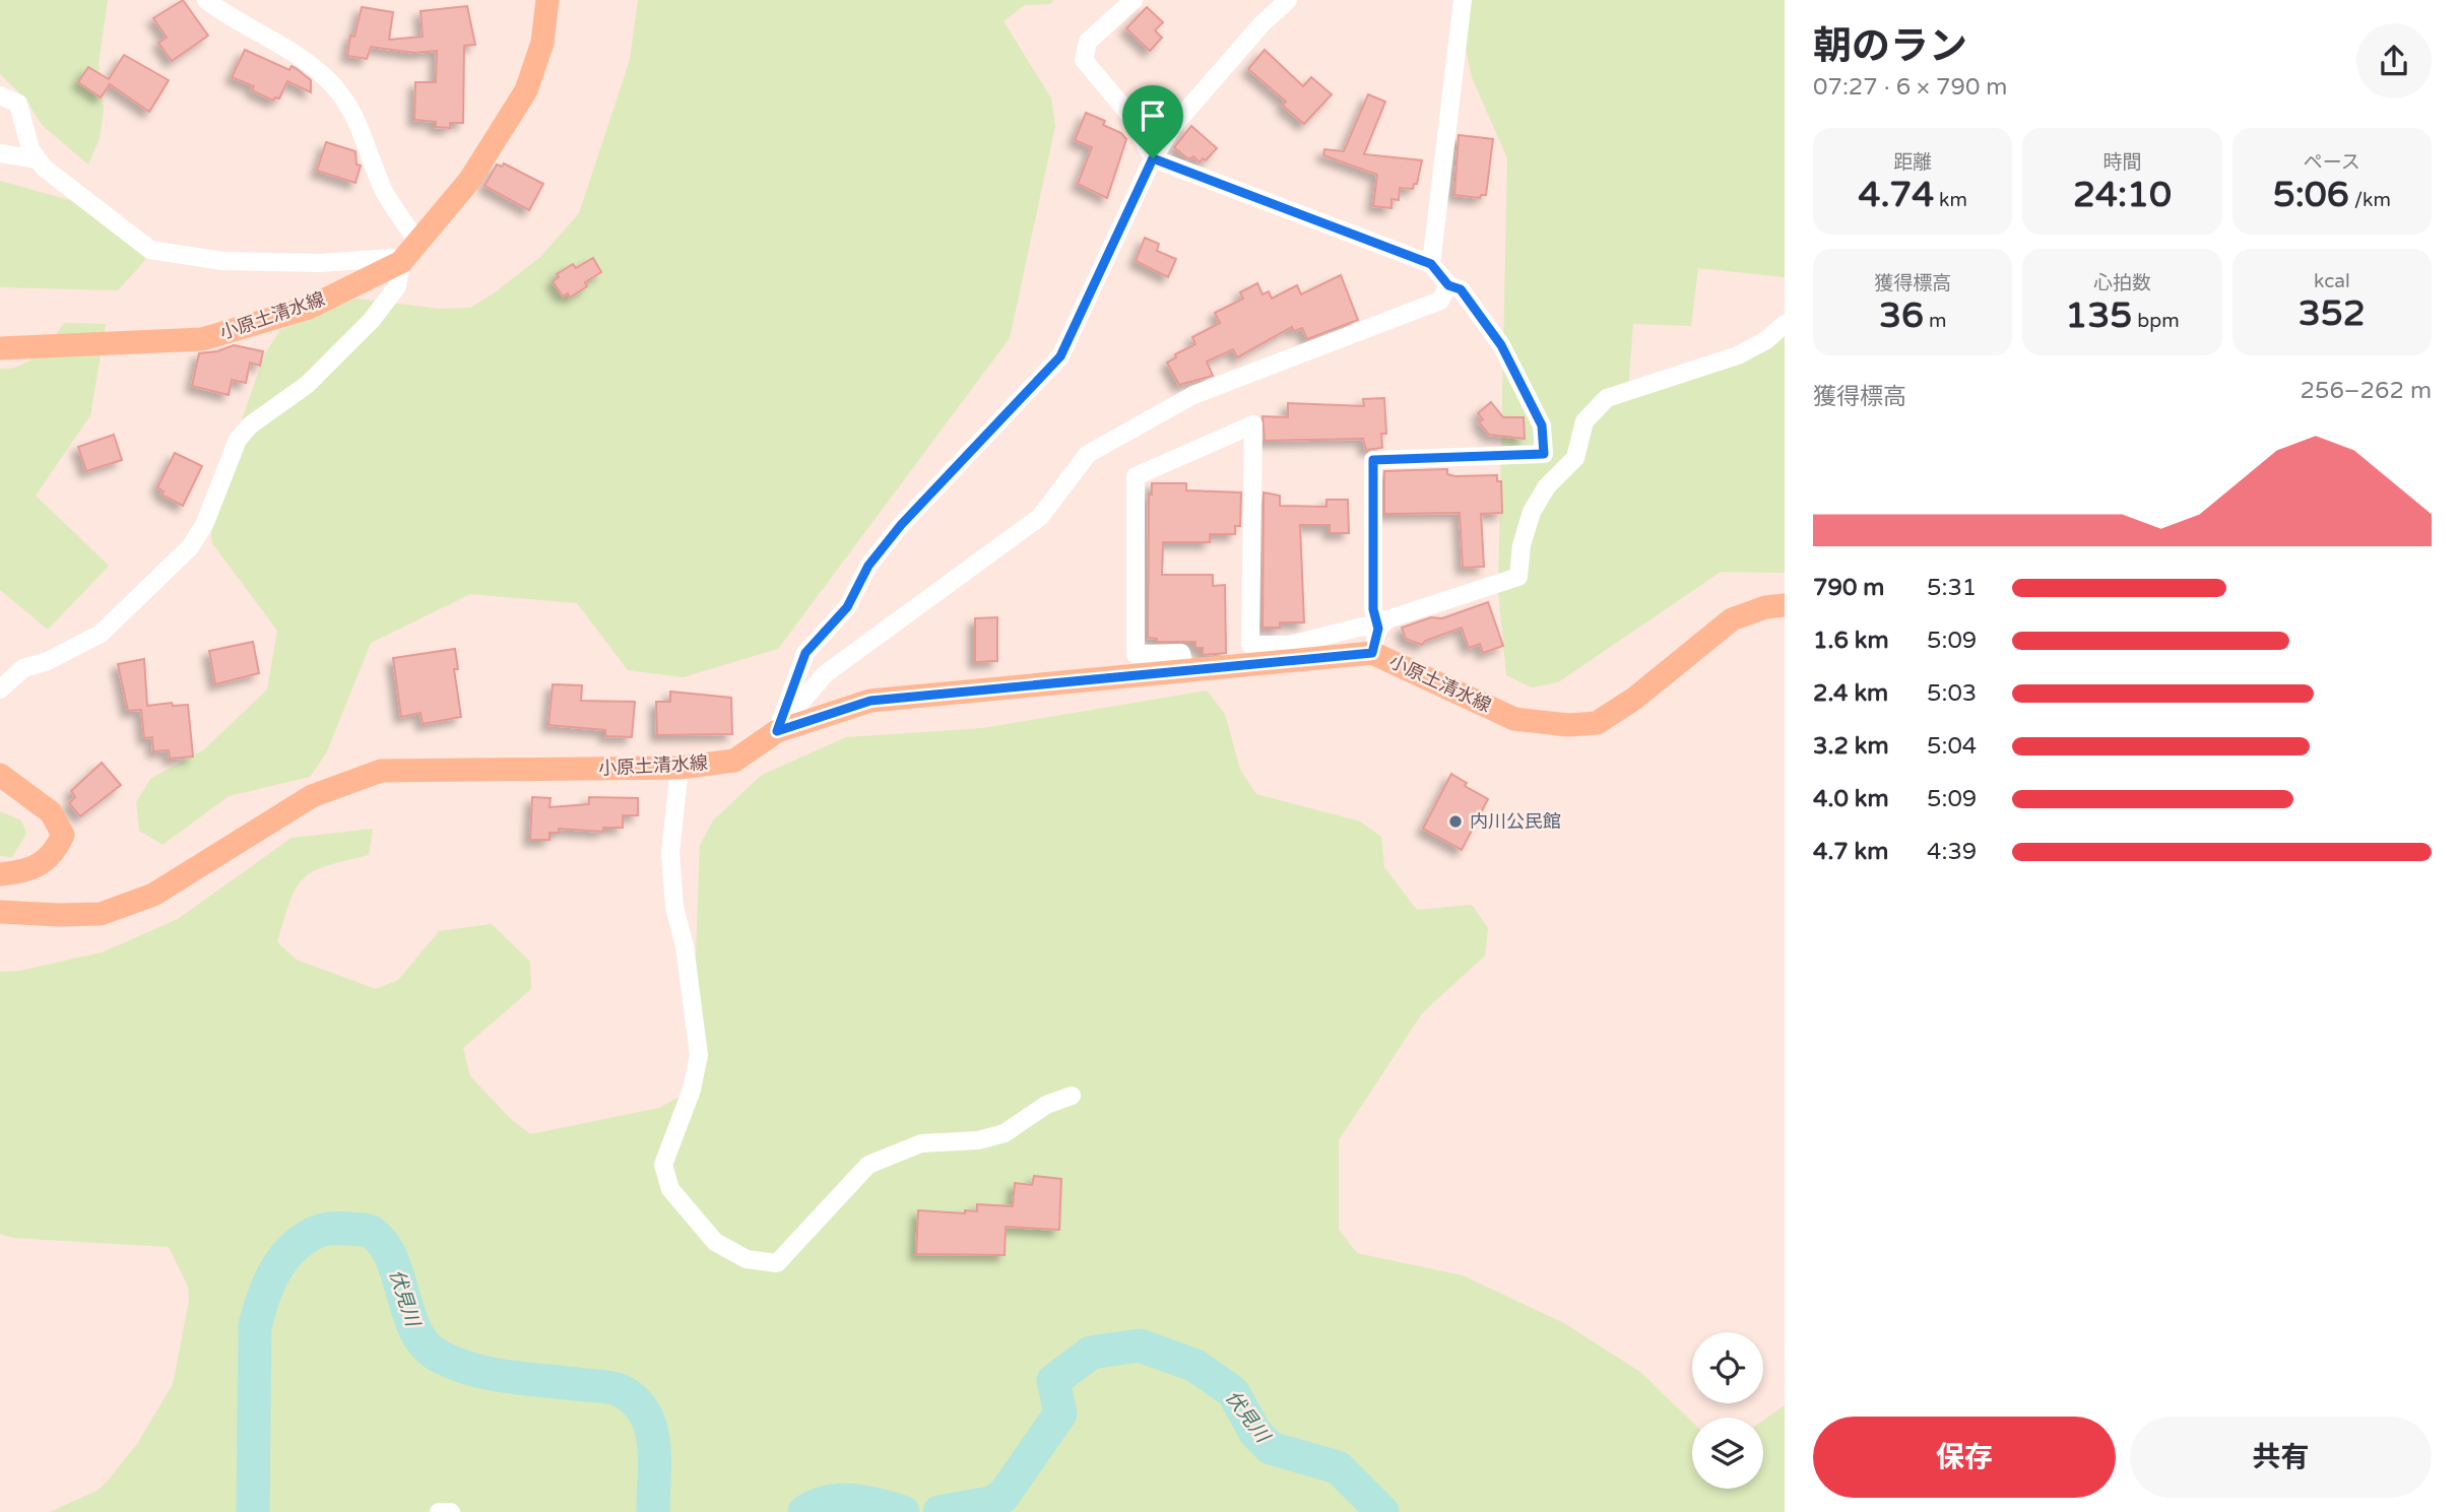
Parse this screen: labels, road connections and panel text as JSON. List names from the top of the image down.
{
  "streets": {
    "main road": ["小原土清水線"]
  },
  "water": ["伏見川"],
  "places": ["内川公民館"],
  "page": {
    "heading": ["朝のラン", "07:27 · 6 × 790 m"],
    "stats": [
      ["距離", "4.74 km"],
      ["時間", "24:10"],
      ["ペース", "5:06 /km"],
      ["獲得標高", "36 m"],
      ["心拍数", "135 bpm"],
      ["kcal", "352"]
    ],
    "chart": ["獲得標高", "256–262 m"],
    "list": [
      {
        "name": "790 m",
        "note": "5:31"
      },
      {
        "name": "1.6 km",
        "note": "5:09"
      },
      {
        "name": "2.4 km",
        "note": "5:03"
      },
      {
        "name": "3.2 km",
        "note": "5:04"
      },
      {
        "name": "4.0 km",
        "note": "5:09"
      },
      {
        "name": "4.7 km",
        "note": "4:39"
      }
    ],
    "buttons": ["保存", "共有"]
  }
}
